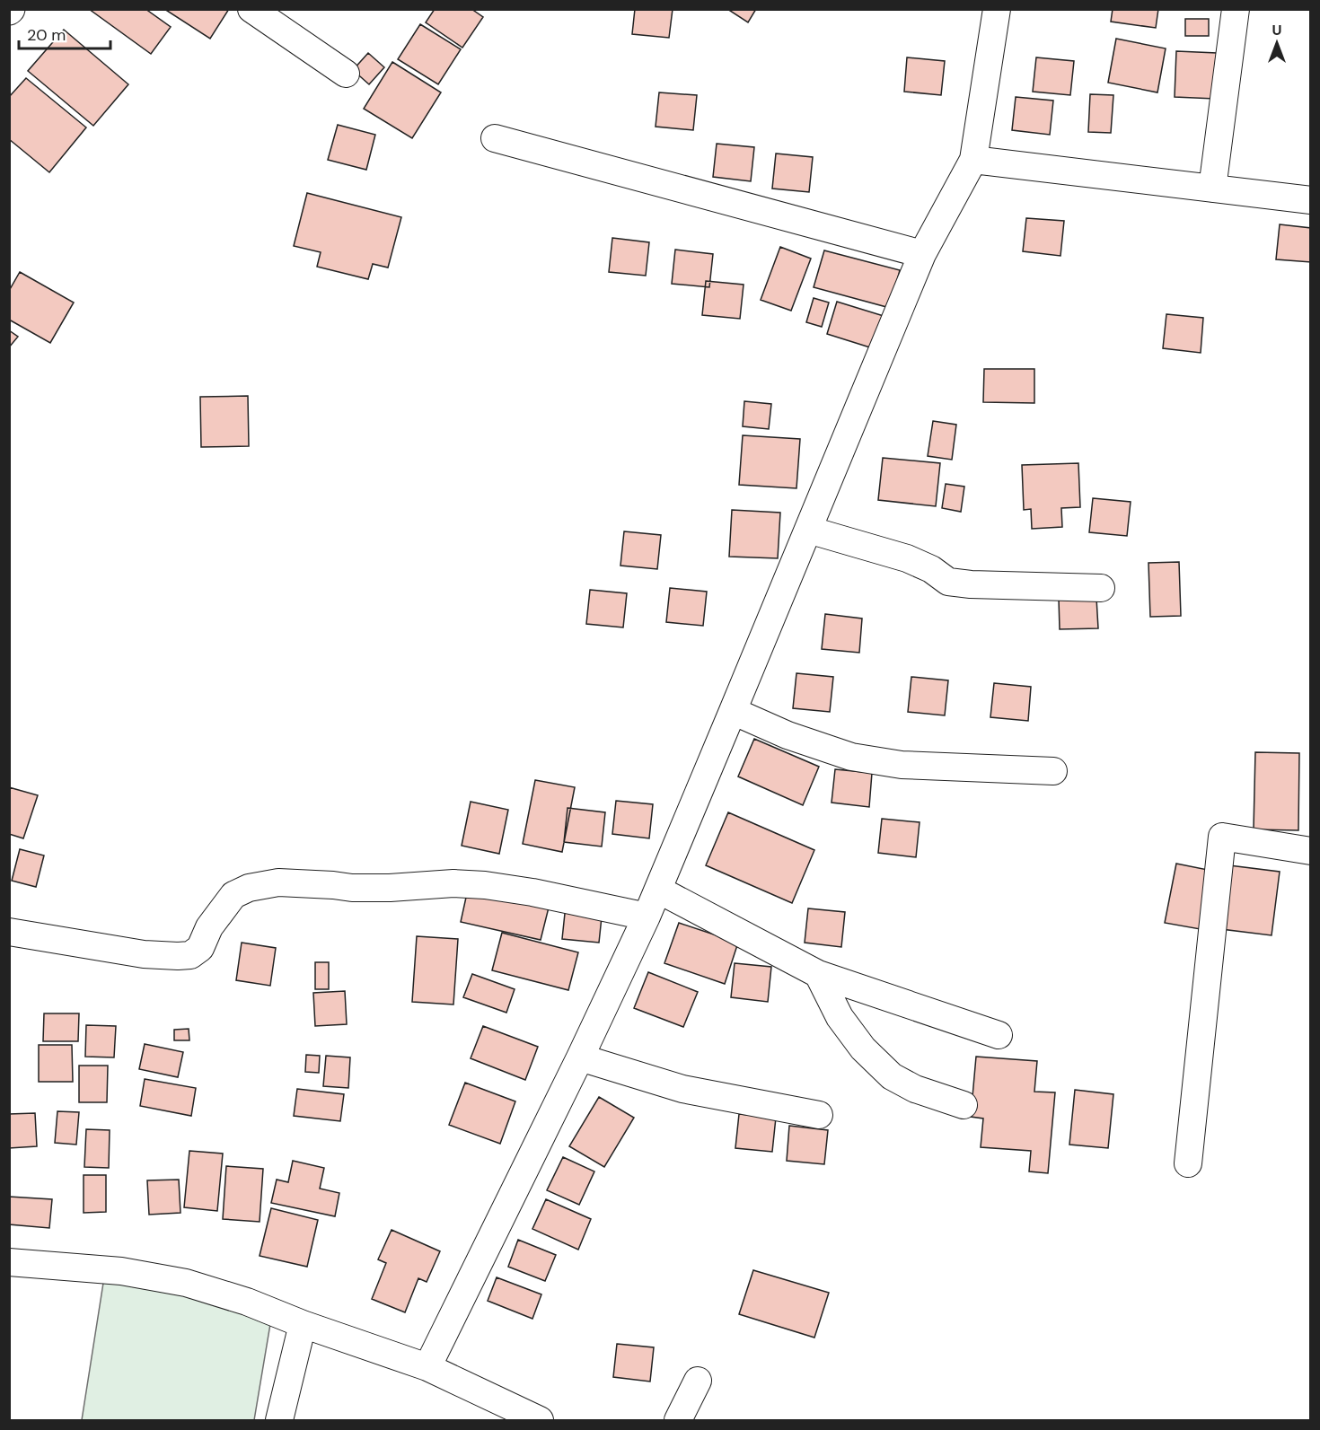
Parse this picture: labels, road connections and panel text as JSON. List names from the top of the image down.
{
  "scale_bar": "20 m",
  "north": "top"
}
